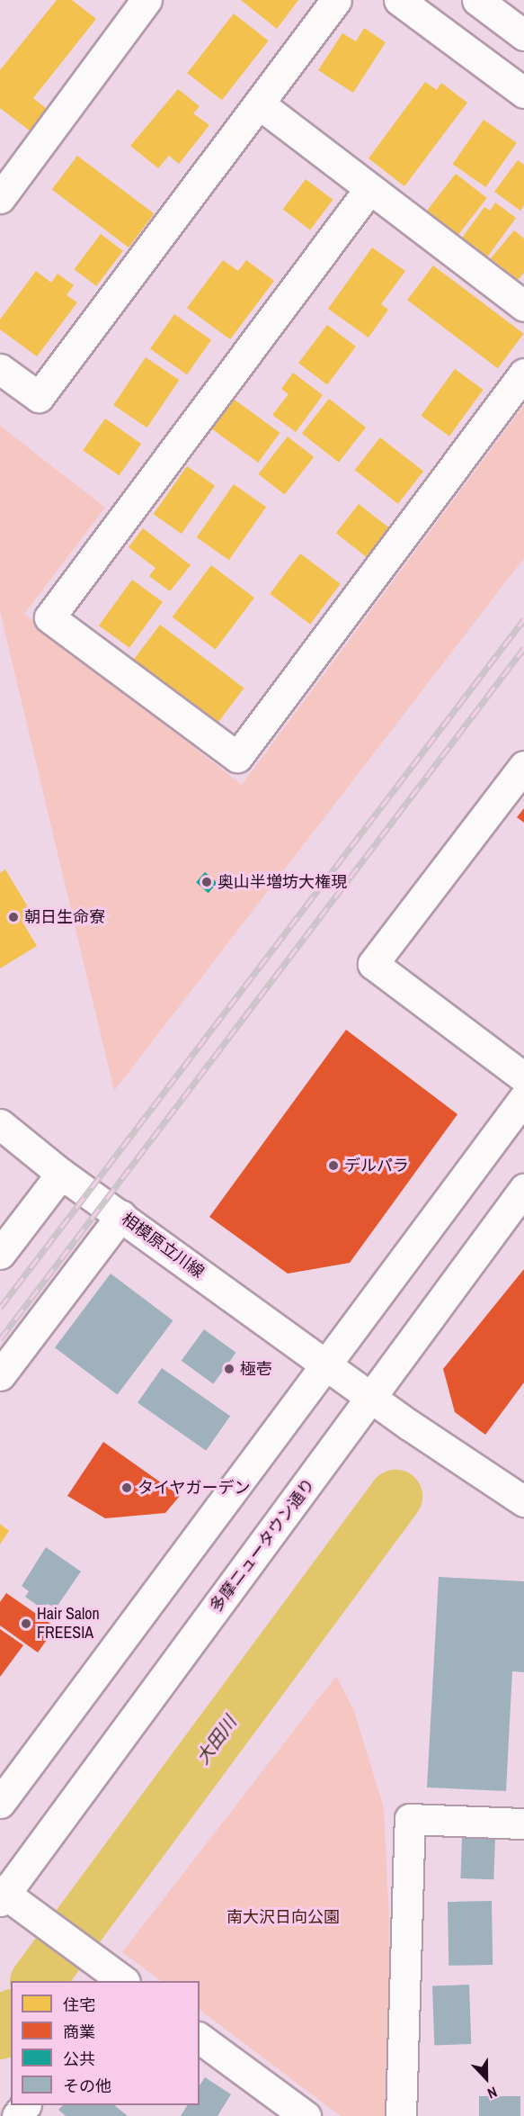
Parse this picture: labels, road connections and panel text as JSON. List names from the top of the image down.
{
  "streets": {
    "street": ["相模原立川線", "多摩ニュータウン通り"]
  },
  "crossings": [
    ["相模原立川線", "多摩ニュータウン通り"]
  ],
  "water": ["大田川"],
  "parks": ["南大沢日向公園"],
  "places": [
    "奥山半増坊大権現",
    "朝日生命寮",
    "デルパラ",
    "極壱",
    "タイヤガーデン",
    "Hair Salon FREESIA"
  ],
  "legend": [
    "住宅",
    "商業",
    "公共",
    "その他"
  ],
  "north": "bottom"
}
